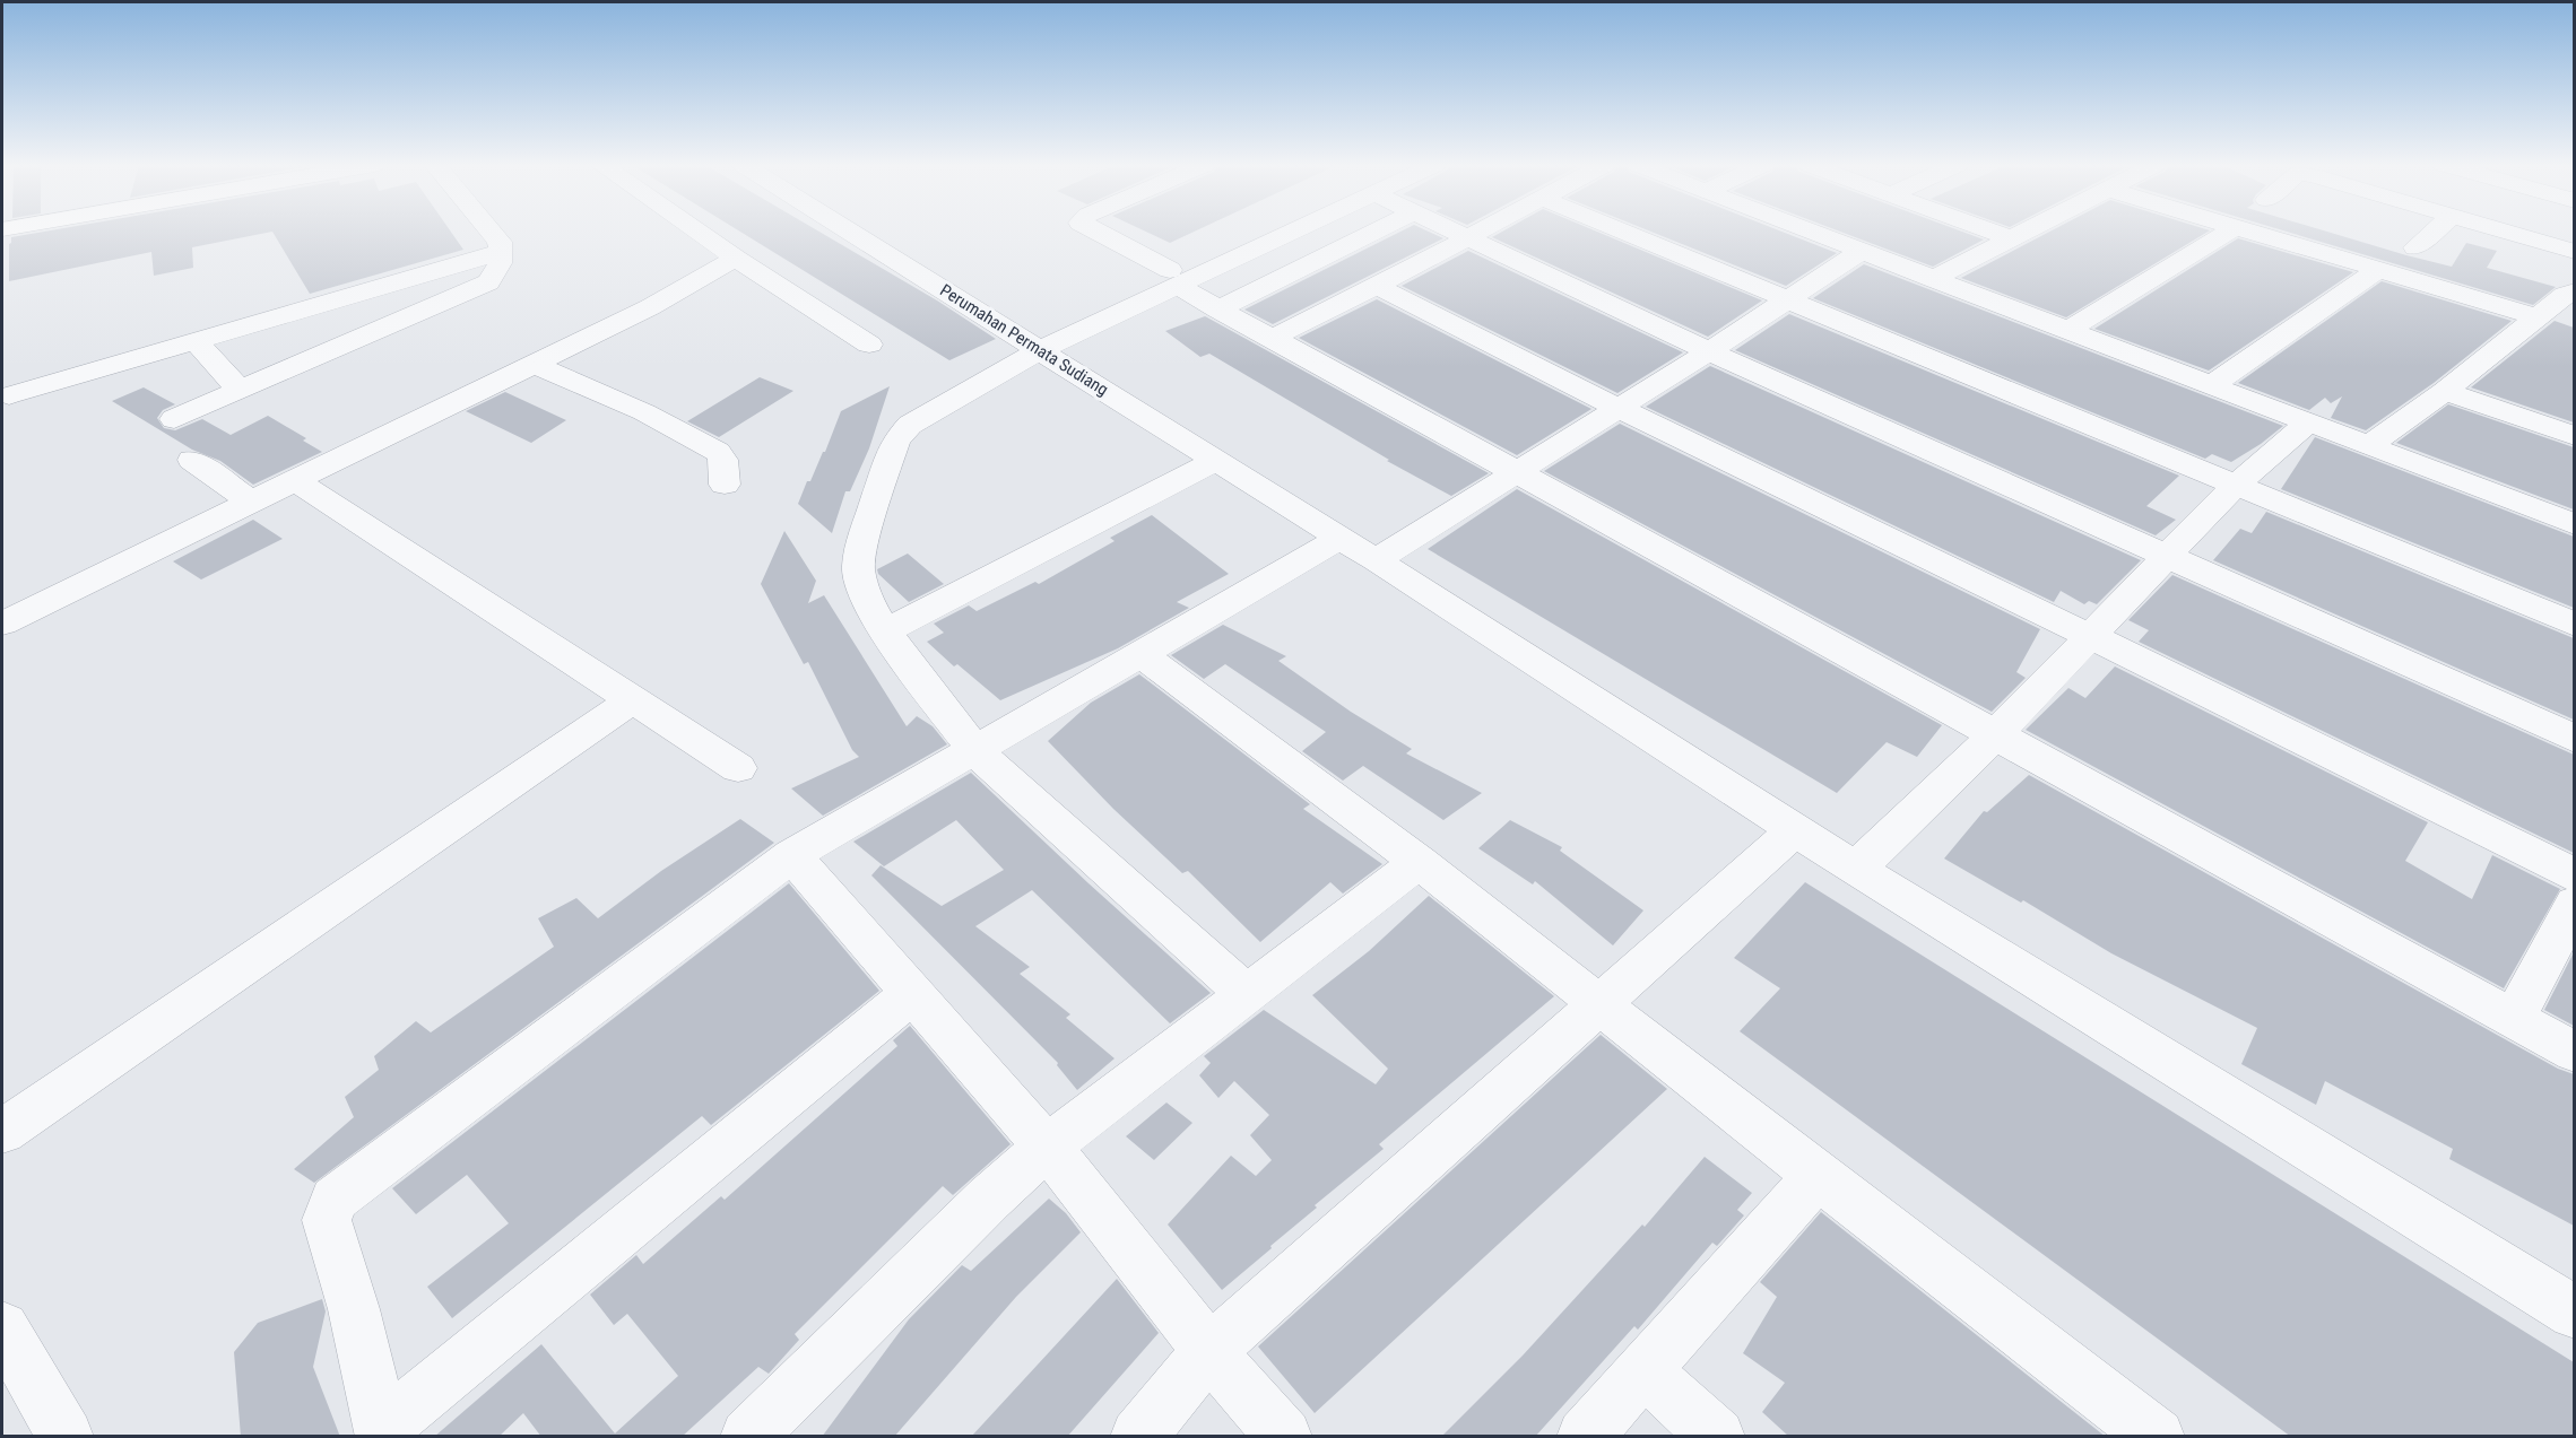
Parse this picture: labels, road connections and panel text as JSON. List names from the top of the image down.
{
  "streets": {
    "street": ["Perumahan Permata Sudiang"]
  }
}
